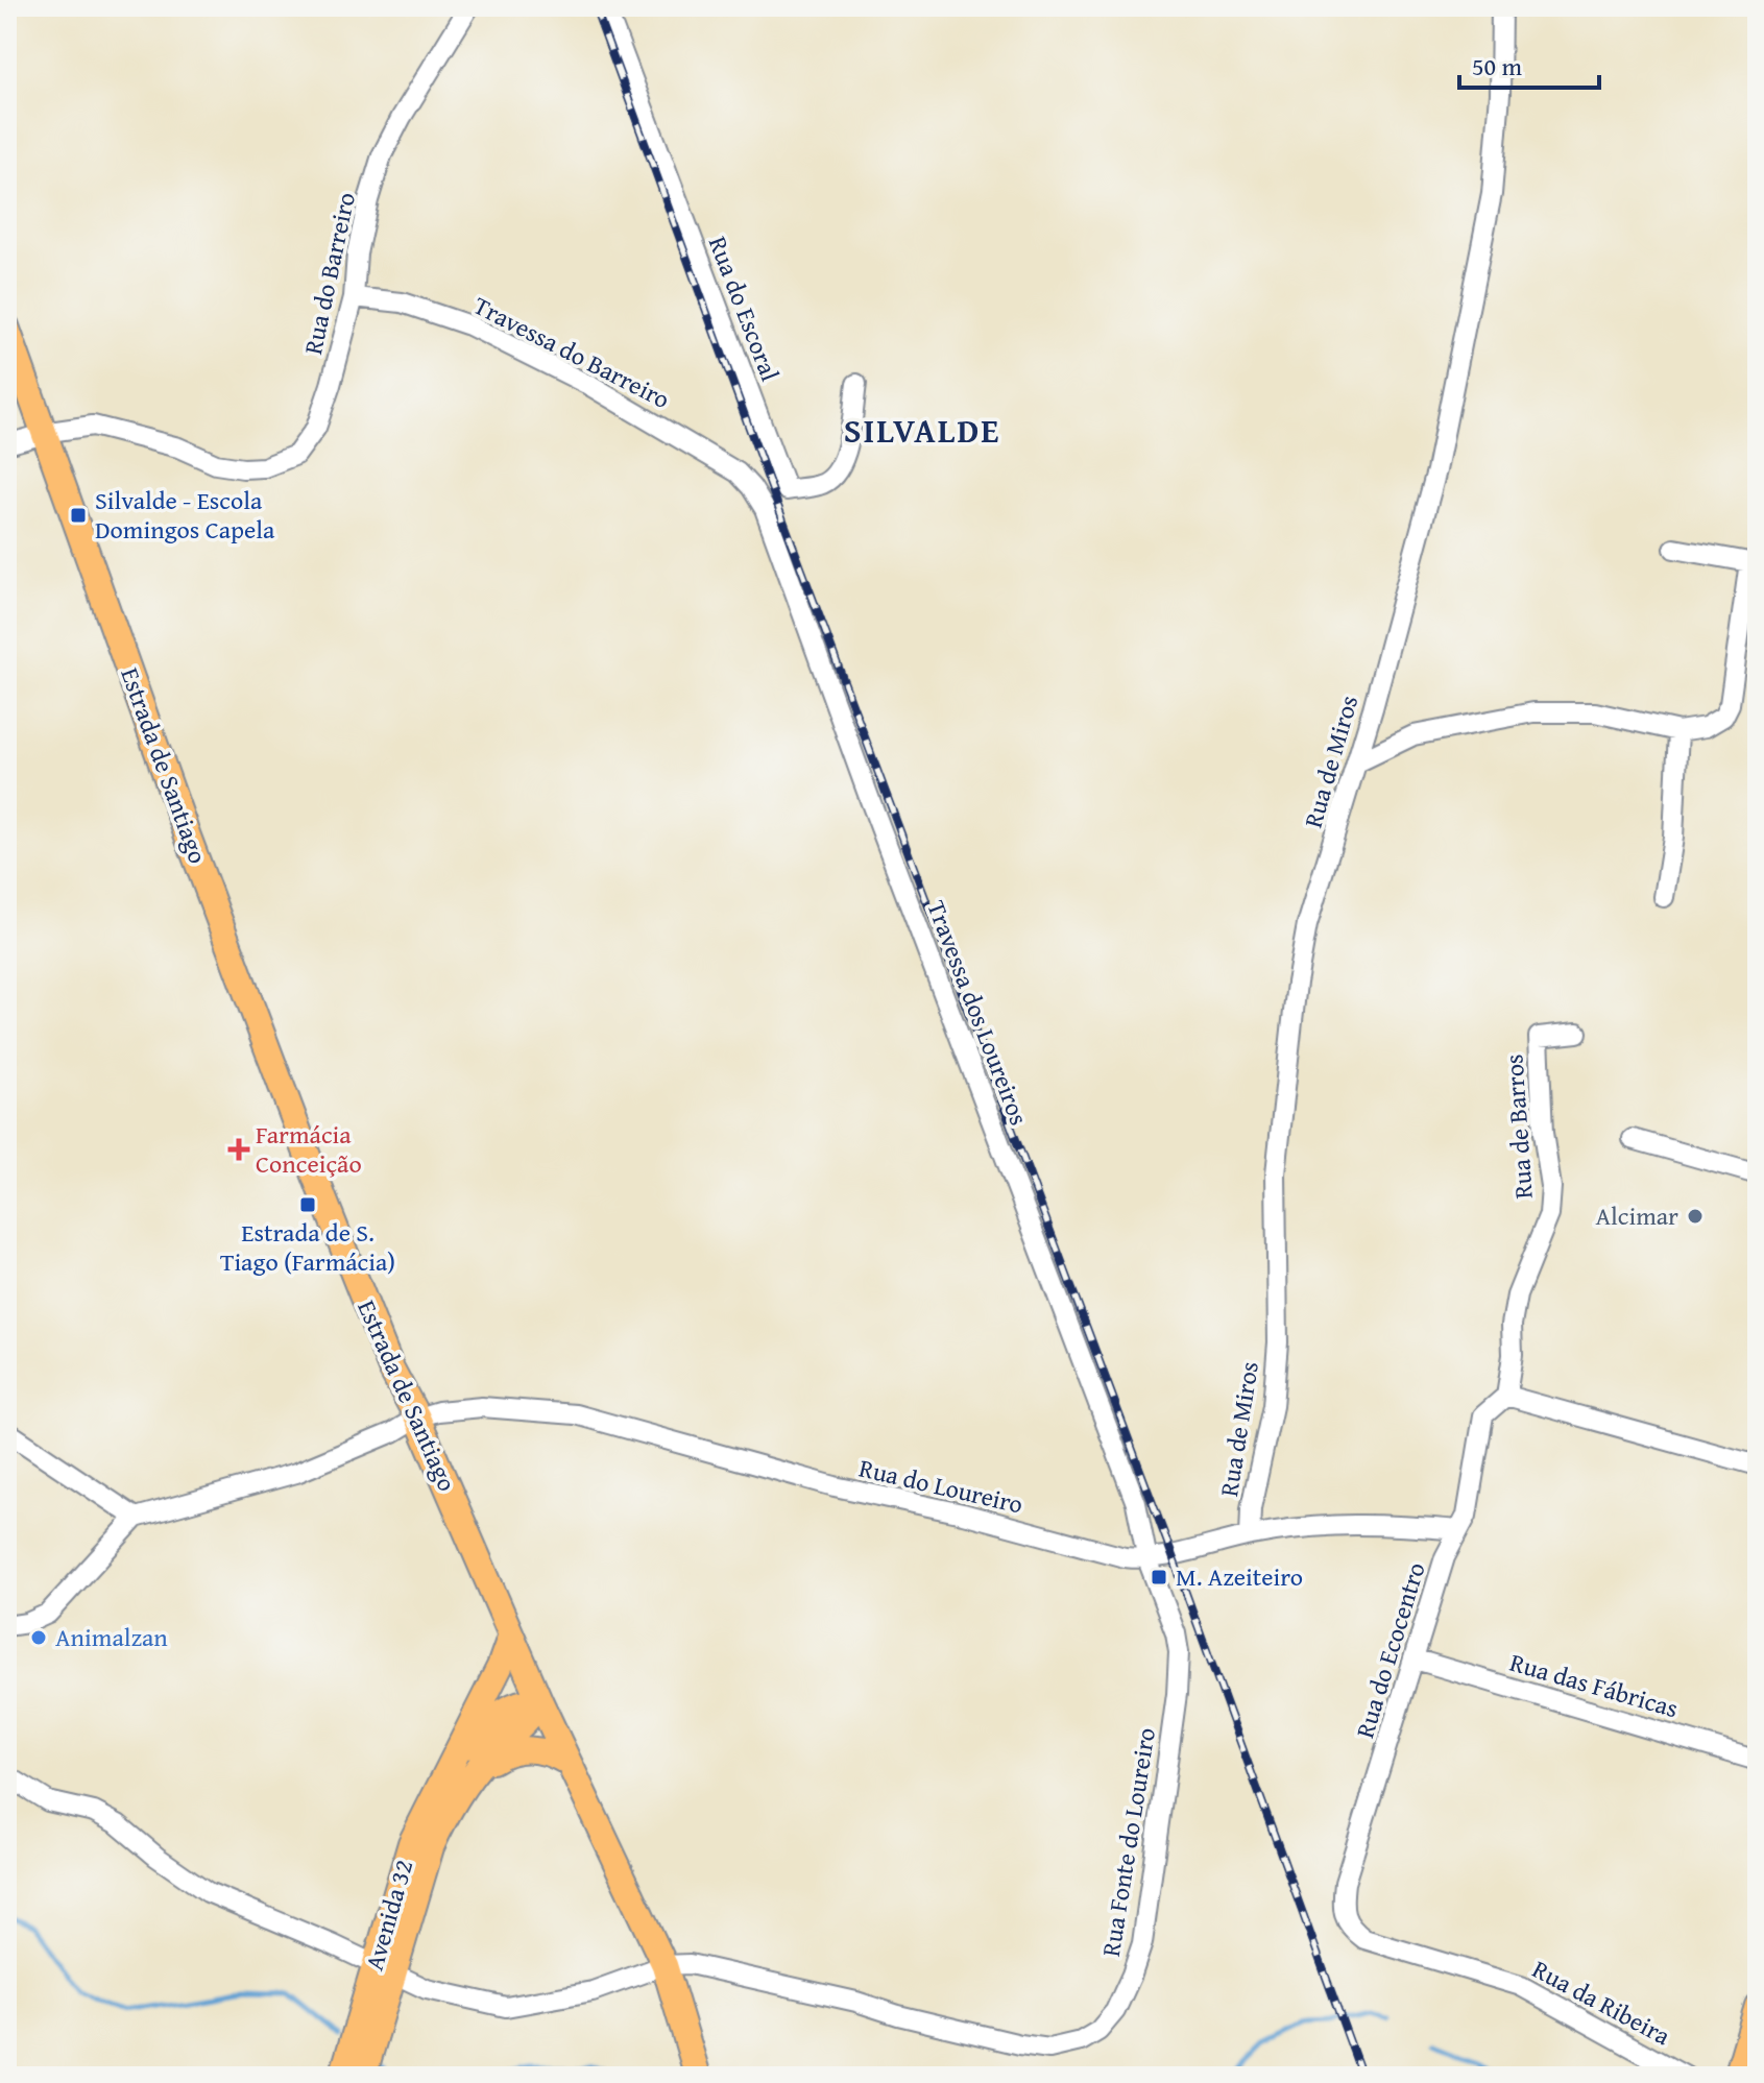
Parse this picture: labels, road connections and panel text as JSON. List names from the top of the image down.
{
  "streets": {
    "main road": ["Estrada de Santiago", "Avenida 32"],
    "street": [
      "Rua do Barreiro",
      "Rua do Escoral",
      "Travessa do Barreiro",
      "Rua de Miros",
      "Travessa dos Loureiros",
      "Rua de Barros",
      "Rua do Loureiro",
      "Rua do Ecocentro",
      "Rua das Fábricas",
      "Rua Fonte do Loureiro",
      "Rua da Ribeira"
    ]
  },
  "crossings": [
    ["Rua do Barreiro", "Travessa do Barreiro"],
    ["Rua do Barreiro", "Estrada de Santiago"],
    ["Travessa do Barreiro", "Travessa dos Loureiros"],
    ["Rua de Miros", "Rua do Loureiro"],
    ["Estrada de Santiago", "Rua do Loureiro"],
    ["Estrada de Santiago", "Rua Fonte do Loureiro"],
    ["Estrada de Santiago", "Avenida 32"],
    ["Travessa dos Loureiros", "Rua do Loureiro"],
    ["Travessa dos Loureiros", "Rua Fonte do Loureiro"],
    ["Rua de Barros", "Rua do Ecocentro"],
    ["Rua do Loureiro", "Rua do Ecocentro"],
    ["Rua do Loureiro", "Rua Fonte do Loureiro"],
    ["Rua do Ecocentro", "Rua das Fábricas"],
    ["Rua do Ecocentro", "Rua da Ribeira"]
  ],
  "districts": ["SILVALDE"],
  "places": {
    "transit": ["Silvalde - Escola Domingos Capela", "Estrada de S. Tiago (Farmácia)", "M. Azeiteiro"],
    "health": ["Farmácia Conceição"],
    "other": ["Alcimar", "Animalzan"]
  },
  "scale_bar": "50 m"
}
